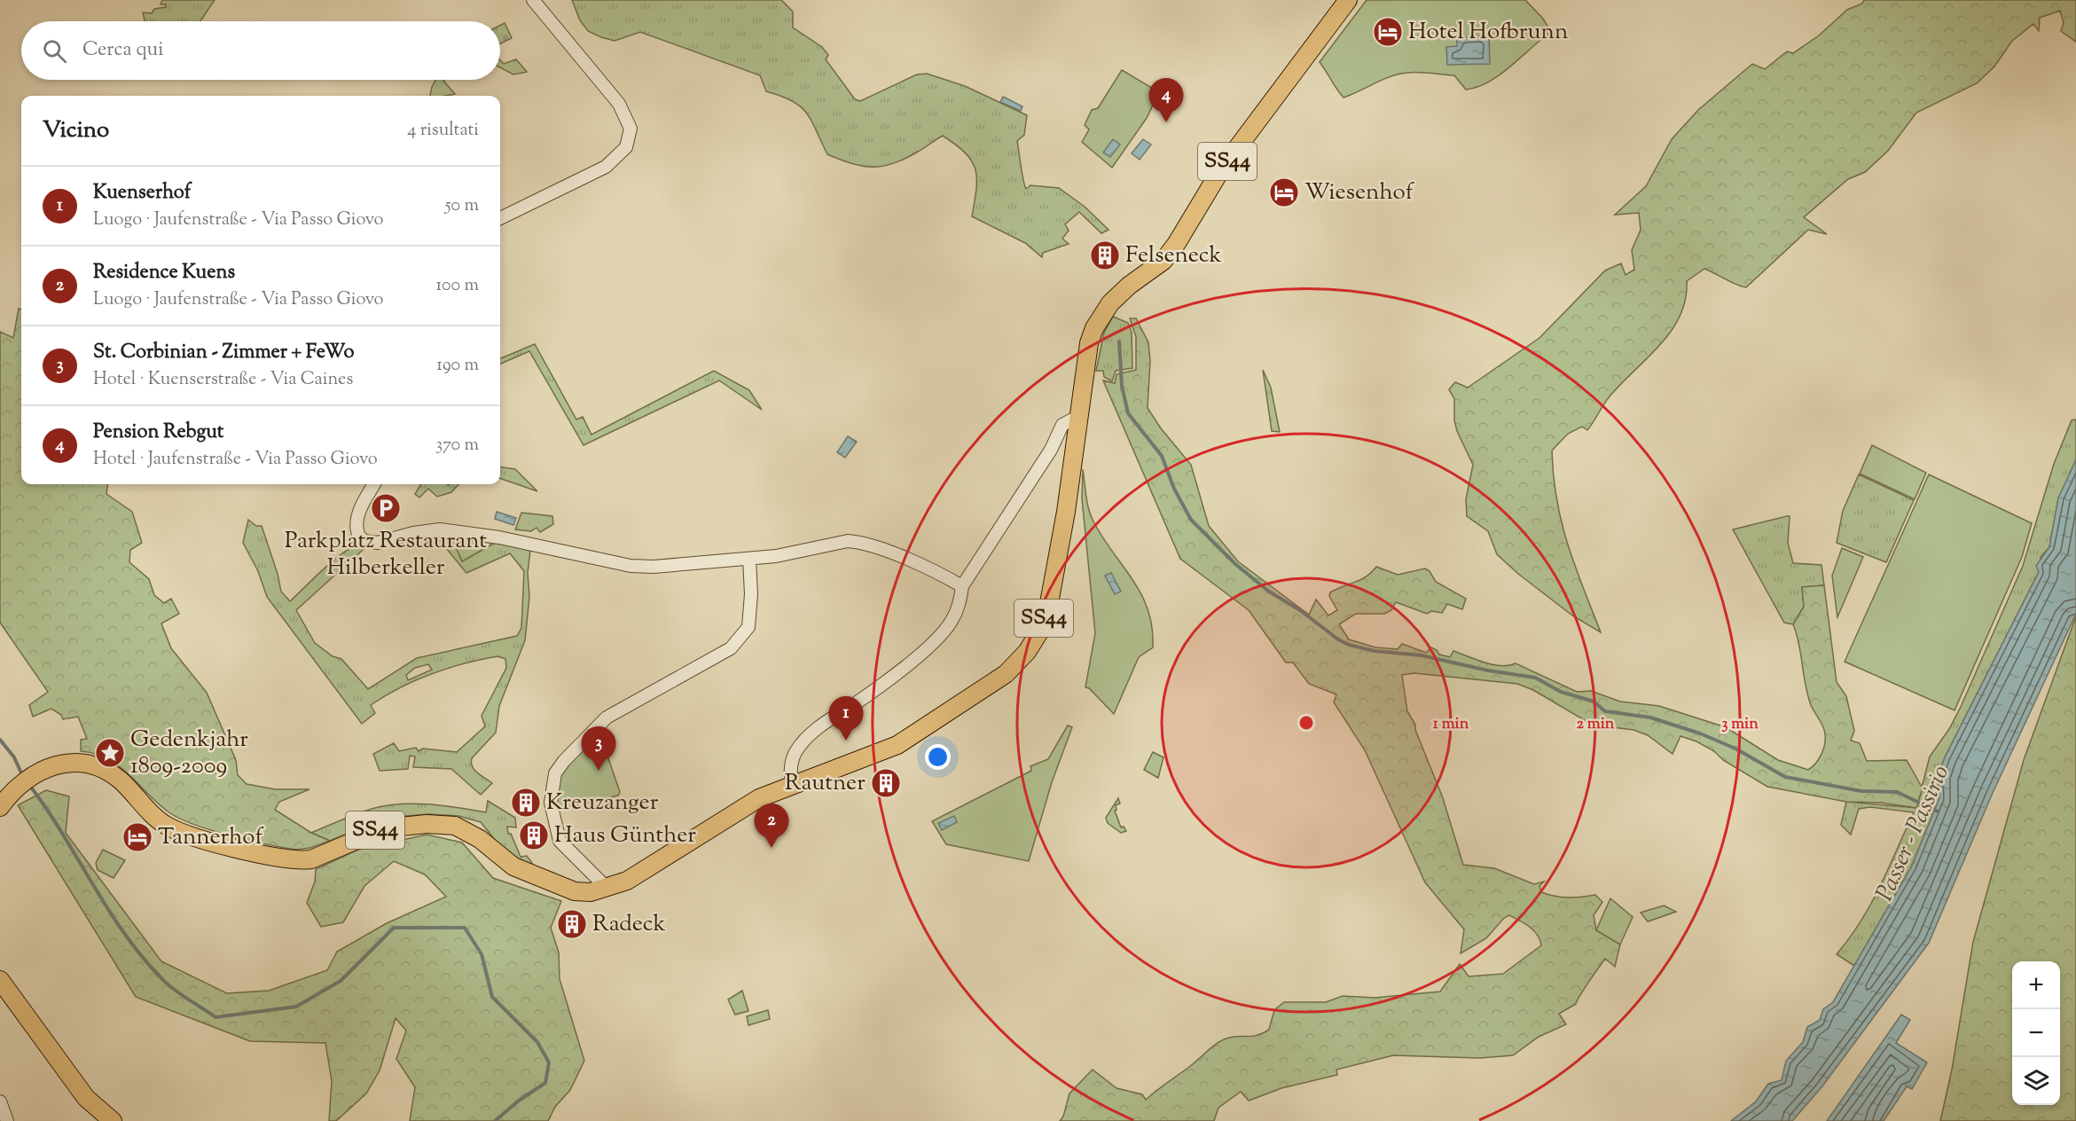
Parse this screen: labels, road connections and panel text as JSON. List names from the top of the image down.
{
  "streets": {
    "main road": ["SS44"]
  },
  "water": ["Passer - Passirio"],
  "places": {
    "hotel": ["Hotel Hofbrunn", "Wiesenhof", "Tannerhof"],
    "building": [
      "Felseneck",
      "Rautner",
      "Kreuzanger",
      "Haus Günther",
      "Radeck"
    ],
    "parking": ["Parkplatz Restaurant Hilberkeller"],
    "place": ["Gedenkjahr 1809-2009"]
  },
  "page": {
    "search": "Cerca qui",
    "pins": [
      "4",
      "1",
      "3",
      "2"
    ],
    "heading": ["Vicino", "4 risultati"],
    "list": [
      {
        "mark": "1",
        "name": "Kuenserhof",
        "note": "Luogo · Jaufenstraße - Via Passo Giovo",
        "value": "50 m"
      },
      {
        "mark": "2",
        "name": "Residence Kuens",
        "note": "Luogo · Jaufenstraße - Via Passo Giovo",
        "value": "100 m"
      },
      {
        "mark": "3",
        "name": "St. Corbinian - Zimmer + FeWo",
        "note": "Hotel · Kuenserstraße - Via Caines",
        "value": "190 m"
      },
      {
        "mark": "4",
        "name": "Pension Rebgut",
        "note": "Hotel · Jaufenstraße - Via Passo Giovo",
        "value": "370 m"
      }
    ],
    "map_buttons": ["+", "−"]
  },
  "rings": ["1 min", "2 min", "3 min"]
}
